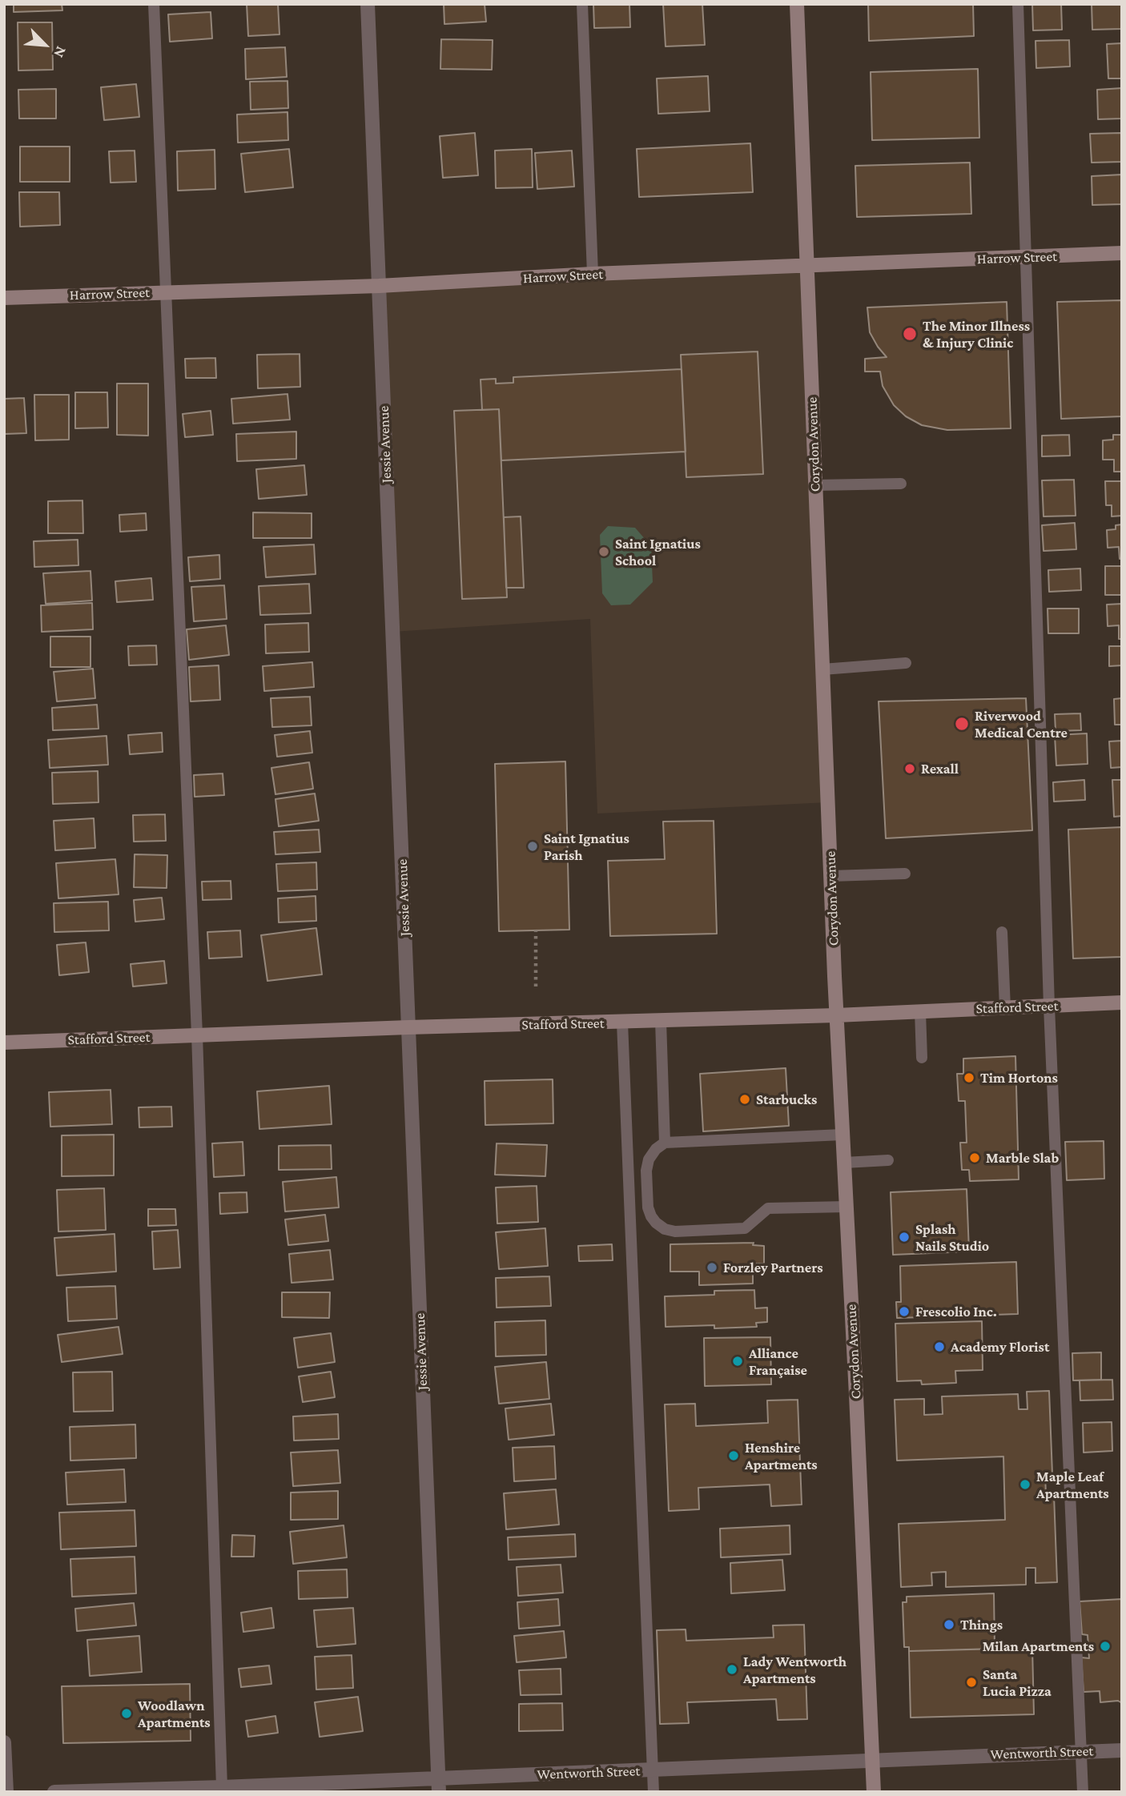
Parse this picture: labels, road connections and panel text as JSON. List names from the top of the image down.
{
  "streets": {
    "street": [
      "Harrow Street",
      "Jessie Avenue",
      "Corydon Avenue",
      "Stafford Street",
      "Wentworth Street"
    ]
  },
  "crossings": [
    ["Harrow Street", "Jessie Avenue"],
    ["Harrow Street", "Corydon Avenue"],
    ["Jessie Avenue", "Stafford Street"],
    ["Jessie Avenue", "Wentworth Street"],
    ["Corydon Avenue", "Stafford Street"],
    ["Corydon Avenue", "Wentworth Street"]
  ],
  "places": [
    "The Minor Illness & Injury Clinic",
    "Saint Ignatius School",
    "Riverwood Medical Centre",
    "Rexall",
    "Saint Ignatius Parish",
    "Tim Hortons",
    "Starbucks",
    "Marble Slab",
    "Splash Nails Studio",
    "Forzley Partners",
    "Frescolio Inc.",
    "Academy Florist",
    "Alliance Française",
    "Henshire Apartments",
    "Maple Leaf Apartments",
    "Things",
    "Milan Apartments",
    "Lady Wentworth Apartments",
    "Santa Lucia Pizza",
    "Woodlawn Apartments"
  ],
  "north": "bottom right"
}
